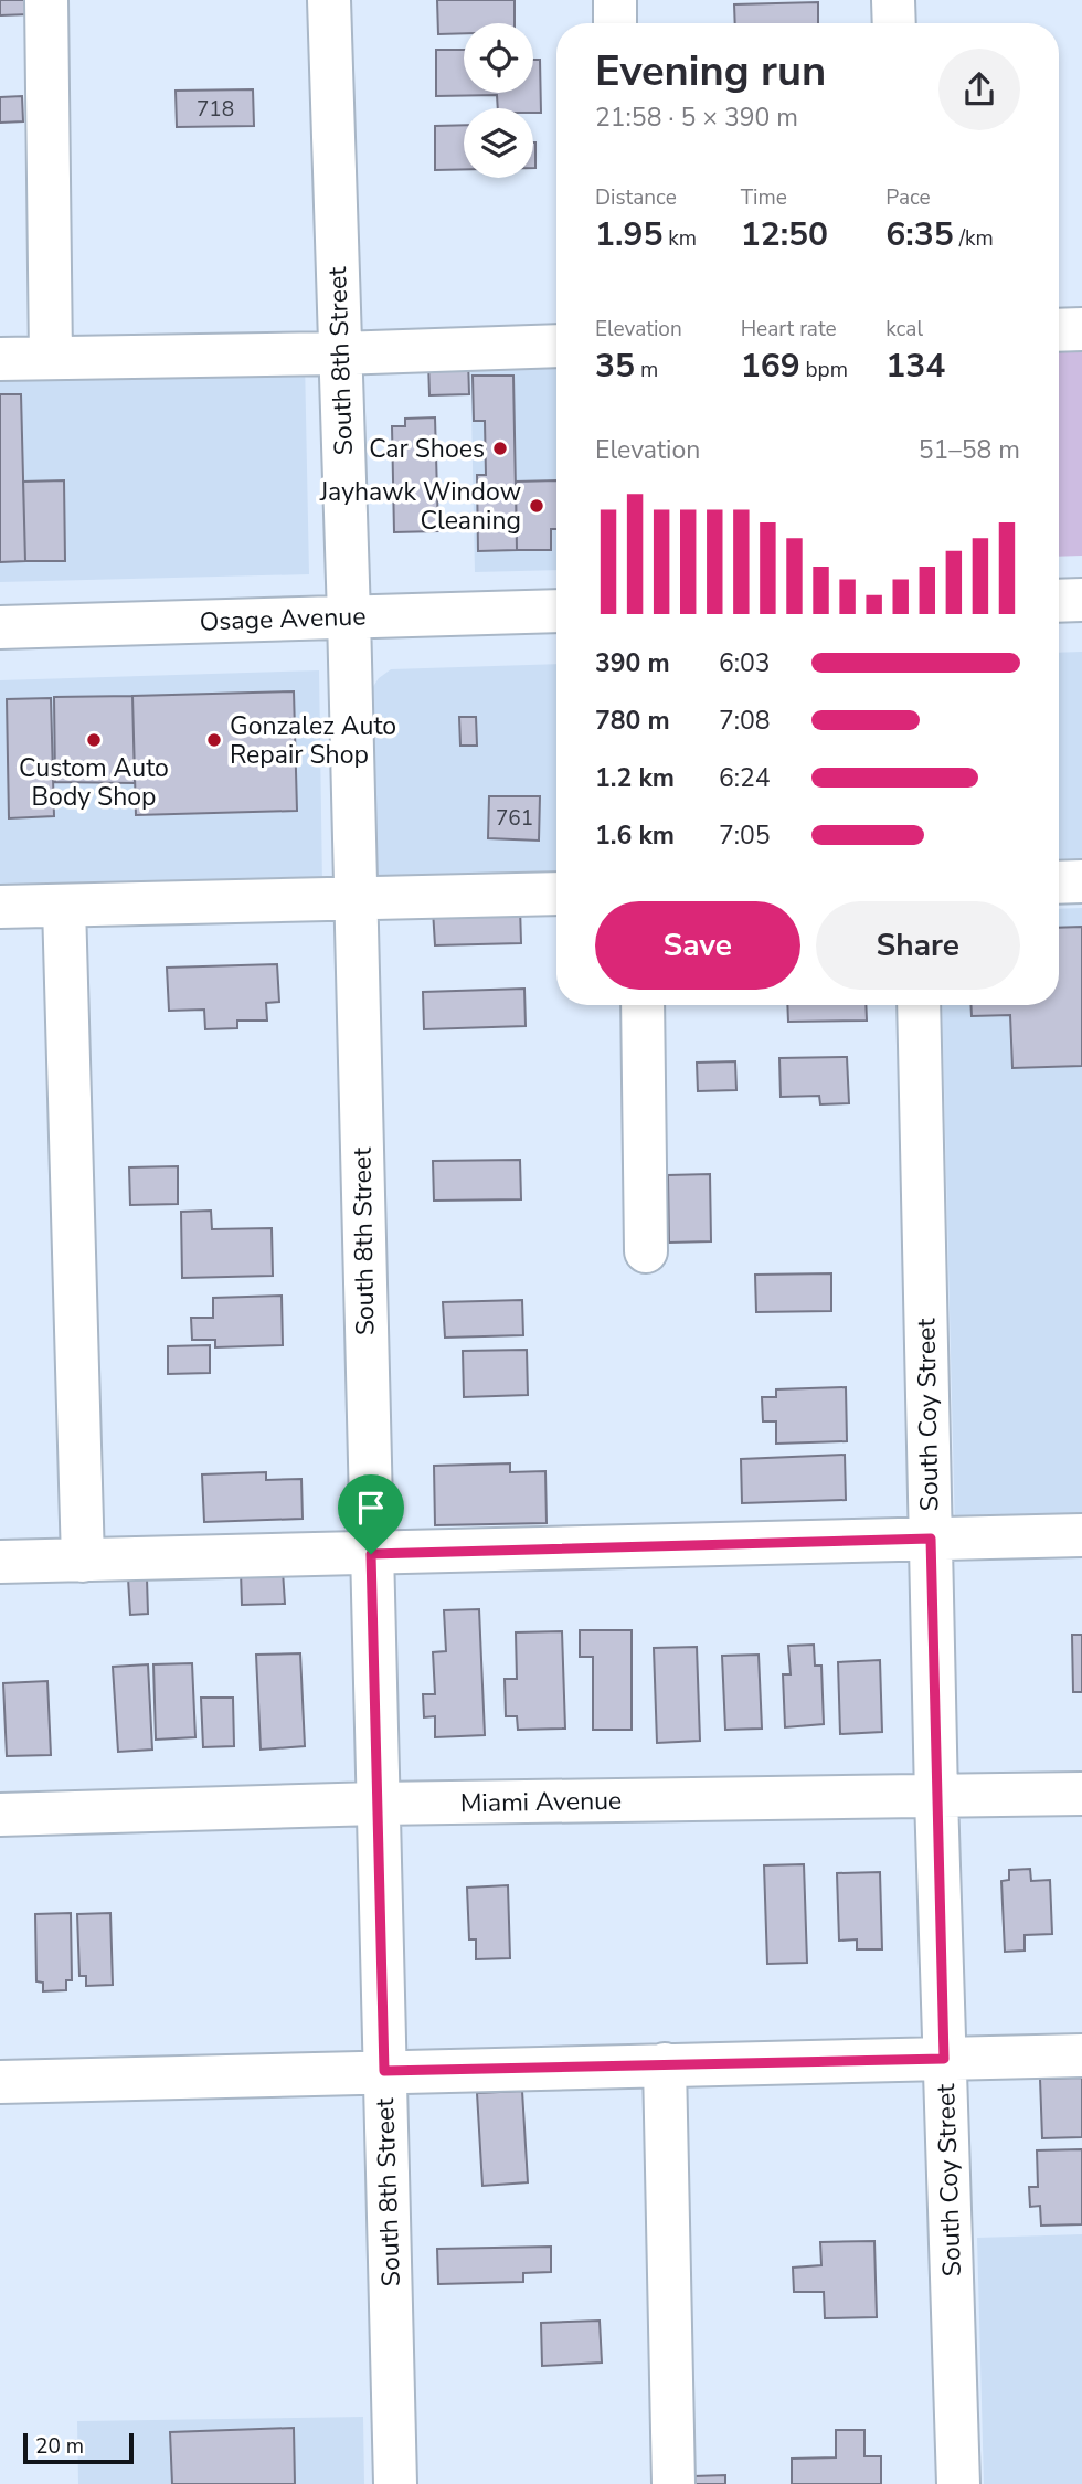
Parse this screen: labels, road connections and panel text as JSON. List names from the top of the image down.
{
  "streets": {
    "street": [
      "South 8th Street",
      "Osage Avenue",
      "South Coy Street",
      "Miami Avenue"
    ]
  },
  "crossings": [
    ["South 8th Street", "Osage Avenue"],
    ["South 8th Street", "Miami Avenue"],
    ["South Coy Street", "Miami Avenue"]
  ],
  "places": [
    "Car Shoes",
    "Jayhawk Window Cleaning",
    "Custom Auto Body Shop",
    "Gonzalez Auto Repair Shop"
  ],
  "house_numbers": ["718", "761"],
  "scale_bar": "20 m",
  "page": {
    "heading": ["Evening run", "21:58 · 5 × 390 m"],
    "stats": [
      ["Distance", "1.95 km"],
      ["Time", "12:50"],
      ["Pace", "6:35 /km"],
      ["Elevation", "35 m"],
      ["Heart rate", "169 bpm"],
      ["kcal", "134"]
    ],
    "chart": ["Elevation", "51–58 m"],
    "list": [
      {
        "name": "390 m",
        "note": "6:03"
      },
      {
        "name": "780 m",
        "note": "7:08"
      },
      {
        "name": "1.2 km",
        "note": "6:24"
      },
      {
        "name": "1.6 km",
        "note": "7:05"
      }
    ],
    "buttons": ["Save", "Share"],
    "scale": "20 m"
  }
}
